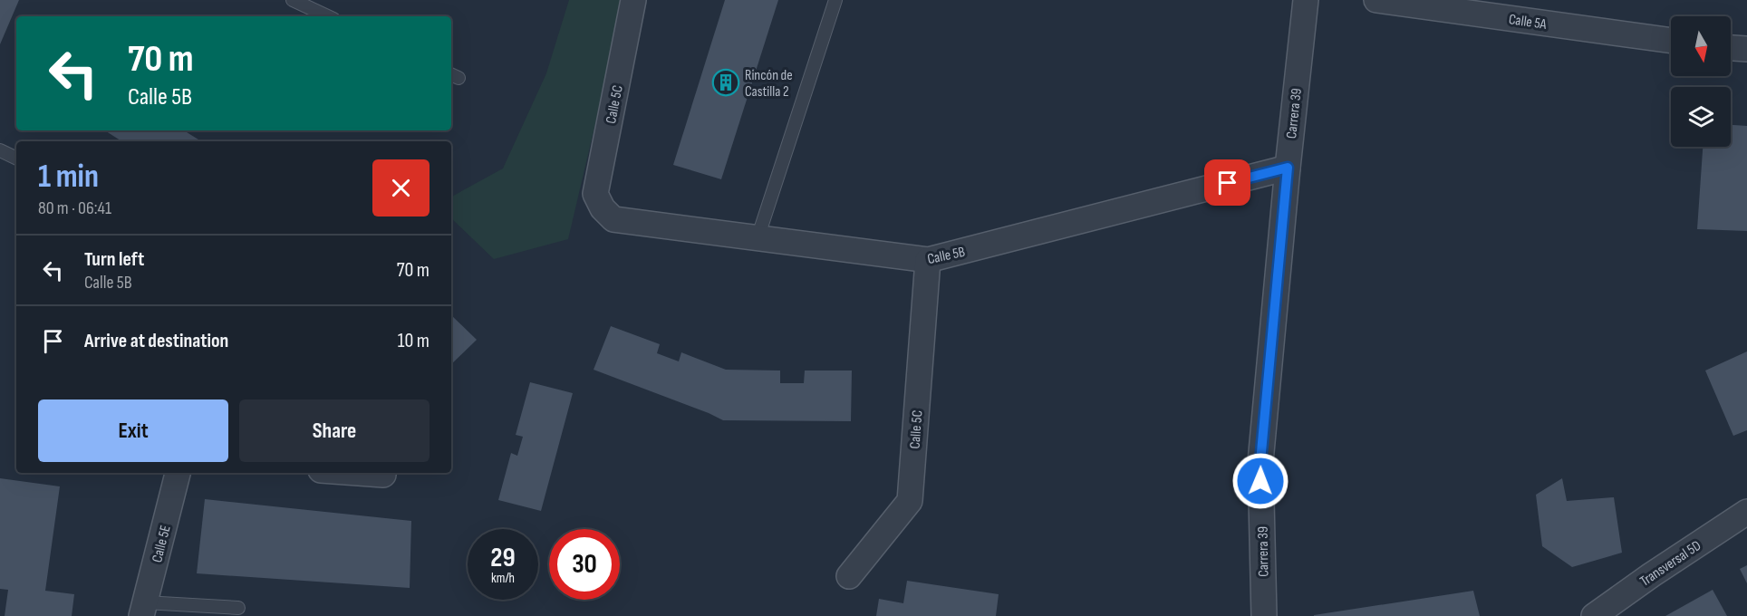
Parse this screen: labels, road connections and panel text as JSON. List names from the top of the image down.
{
  "streets": {
    "street": [
      "Calle 5A",
      "Calle 5C",
      "Carrera 39",
      "Calle 5B",
      "Calle 5E",
      "Transversal 5D"
    ]
  },
  "crossings": [
    ["Calle 5C", "Calle 5B"],
    ["Carrera 39", "Calle 5B"]
  ],
  "places": {
    "building": ["Rincón de Castilla 2"]
  },
  "north": "bottom",
  "page": {
    "turn": ["70 m", "Calle 5B"],
    "heading": ["1 min", "80 m · 06:41"],
    "list": [
      {
        "name": "Turn left",
        "note": "Calle 5B",
        "value": "70 m"
      },
      {
        "name": "Arrive at destination",
        "value": "10 m"
      }
    ],
    "buttons": ["Exit", "Share"],
    "speed": "29 km/h",
    "limit": "30"
  }
}
